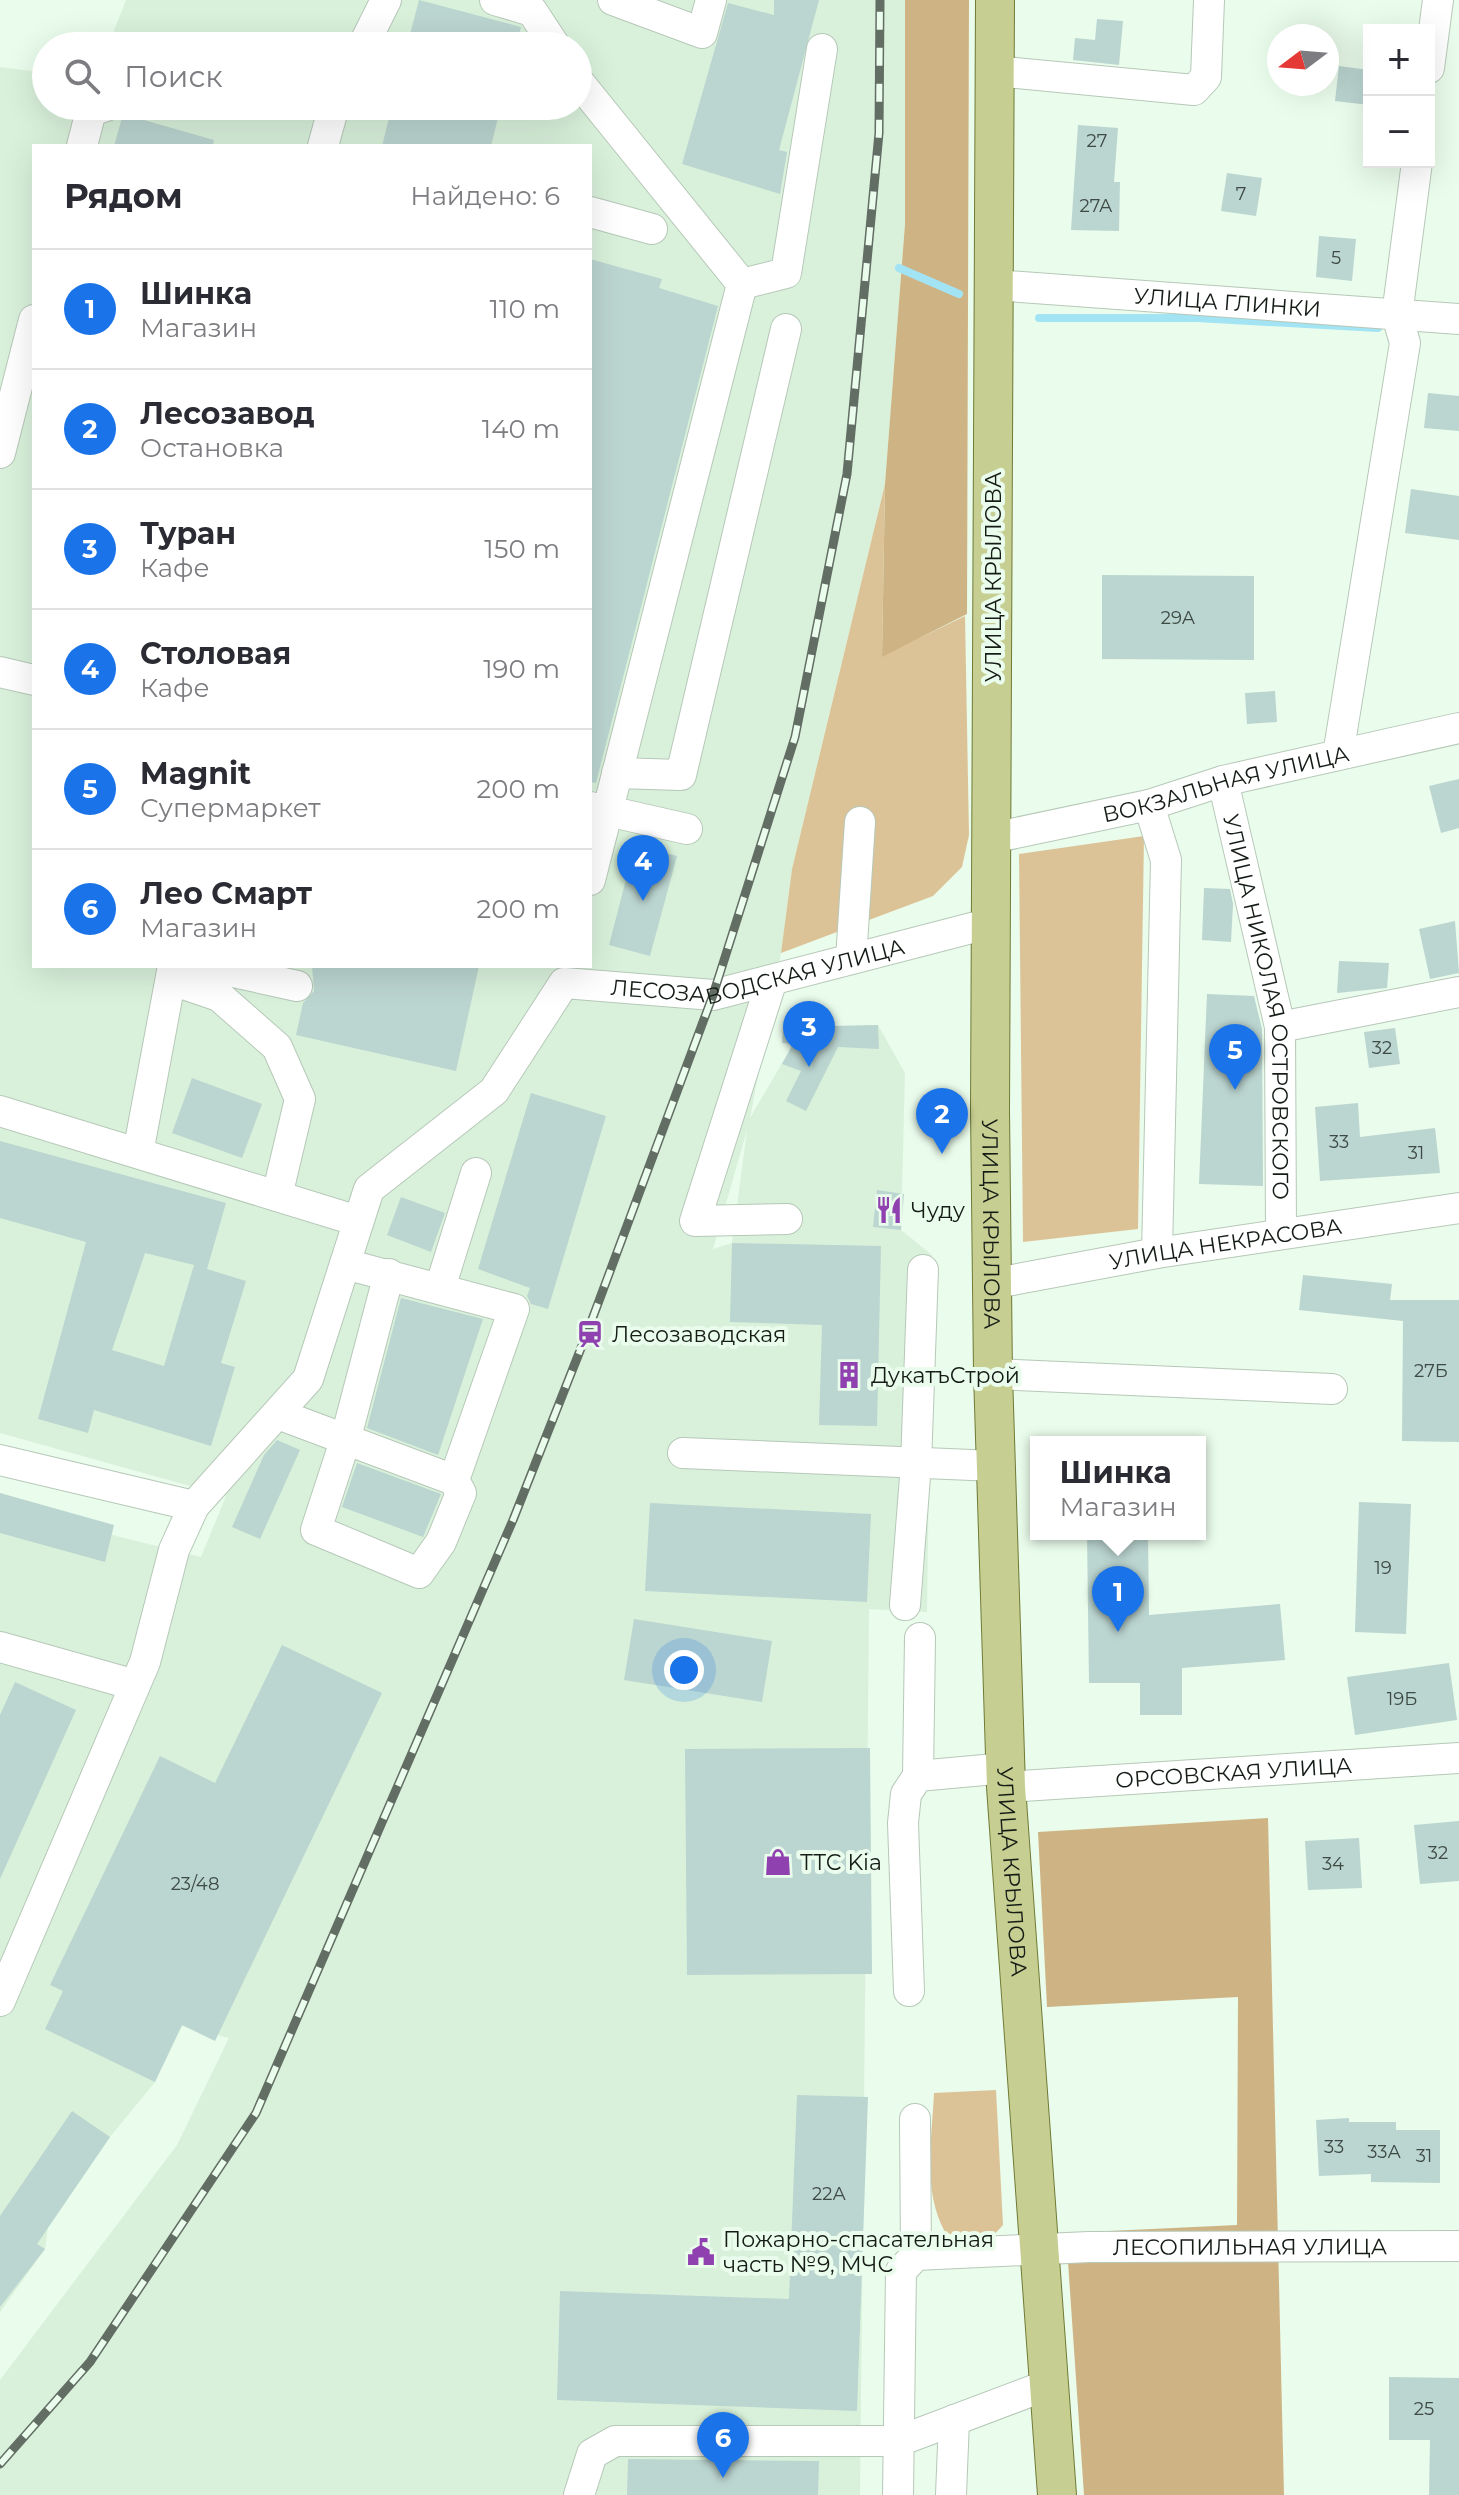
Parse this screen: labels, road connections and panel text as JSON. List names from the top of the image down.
{
  "streets": {
    "main road": ["УЛИЦА КРЫЛОВА"],
    "street": [
      "УЛИЦА ГЛИНКИ",
      "ВОКЗАЛЬНАЯ УЛИЦА",
      "ЛЕСОЗАВОДСКАЯ УЛИЦА",
      "УЛИЦА НИКОЛАЯ ОСТРОВСКОГО",
      "УЛИЦА НЕКРАСОВА",
      "ОРСОВСКАЯ УЛИЦА",
      "ЛЕСОПИЛЬНАЯ УЛИЦА"
    ]
  },
  "crossings": [
    ["УЛИЦА ГЛИНКИ", "УЛИЦА КРЫЛОВА"],
    ["УЛИЦА КРЫЛОВА", "ВОКЗАЛЬНАЯ УЛИЦА"],
    ["УЛИЦА КРЫЛОВА", "ЛЕСОЗАВОДСКАЯ УЛИЦА"],
    ["УЛИЦА КРЫЛОВА", "УЛИЦА НЕКРАСОВА"],
    ["УЛИЦА КРЫЛОВА", "ОРСОВСКАЯ УЛИЦА"],
    ["УЛИЦА КРЫЛОВА", "ЛЕСОПИЛЬНАЯ УЛИЦА"],
    ["ВОКЗАЛЬНАЯ УЛИЦА", "УЛИЦА НИКОЛАЯ ОСТРОВСКОГО"],
    ["УЛИЦА НИКОЛАЯ ОСТРОВСКОГО", "УЛИЦА НЕКРАСОВА"]
  ],
  "places": {
    "restaurant": ["Чуду"],
    "station": ["Лесозаводская"],
    "building": ["ДукатъСтрой"],
    "shop": ["ТТС Kia"],
    "public building": ["Пожарно-спасательная часть №9, МЧС"]
  },
  "house_numbers": [
    "27",
    "7",
    "27А",
    "5",
    "29А",
    "32",
    "33",
    "31",
    "27Б",
    "19",
    "19Б",
    "32",
    "34",
    "23/48",
    "33",
    "33А",
    "31",
    "22А",
    "25"
  ],
  "north": "left",
  "page": {
    "map_buttons": ["+", "−"],
    "search": "Поиск",
    "heading": ["Рядом", "Найдено: 6"],
    "list": [
      {
        "mark": "1",
        "name": "Шинка",
        "note": "Магазин",
        "value": "110 m"
      },
      {
        "mark": "2",
        "name": "Лесозавод",
        "note": "Остановка",
        "value": "140 m"
      },
      {
        "mark": "3",
        "name": "Туран",
        "note": "Кафе",
        "value": "150 m"
      },
      {
        "mark": "4",
        "name": "Столовая",
        "note": "Кафе",
        "value": "190 m"
      },
      {
        "mark": "5",
        "name": "Magnit",
        "note": "Супермаркет",
        "value": "200 m"
      },
      {
        "mark": "6",
        "name": "Лео Смарт",
        "note": "Магазин",
        "value": "200 m"
      }
    ],
    "pins": [
      "4",
      "3",
      "5",
      "2",
      "1",
      "6"
    ],
    "popup": ["Шинка", "Магазин"]
  }
}
